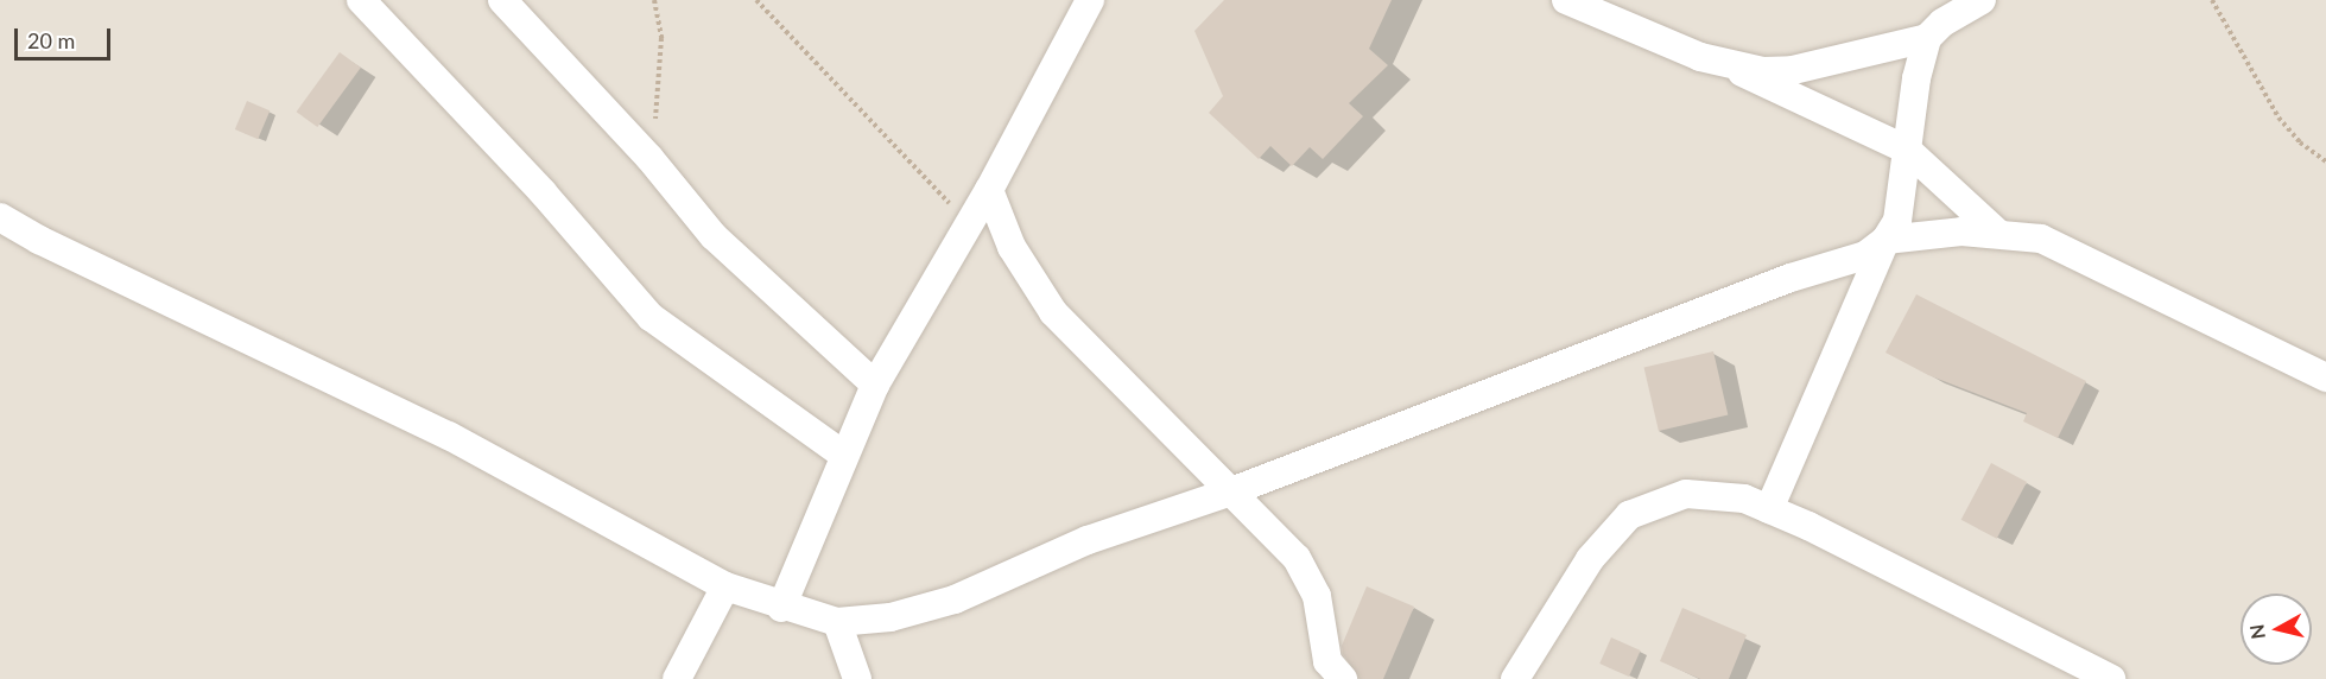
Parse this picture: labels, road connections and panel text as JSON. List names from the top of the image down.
{
  "scale_bar": "20 m",
  "north": "left"
}
